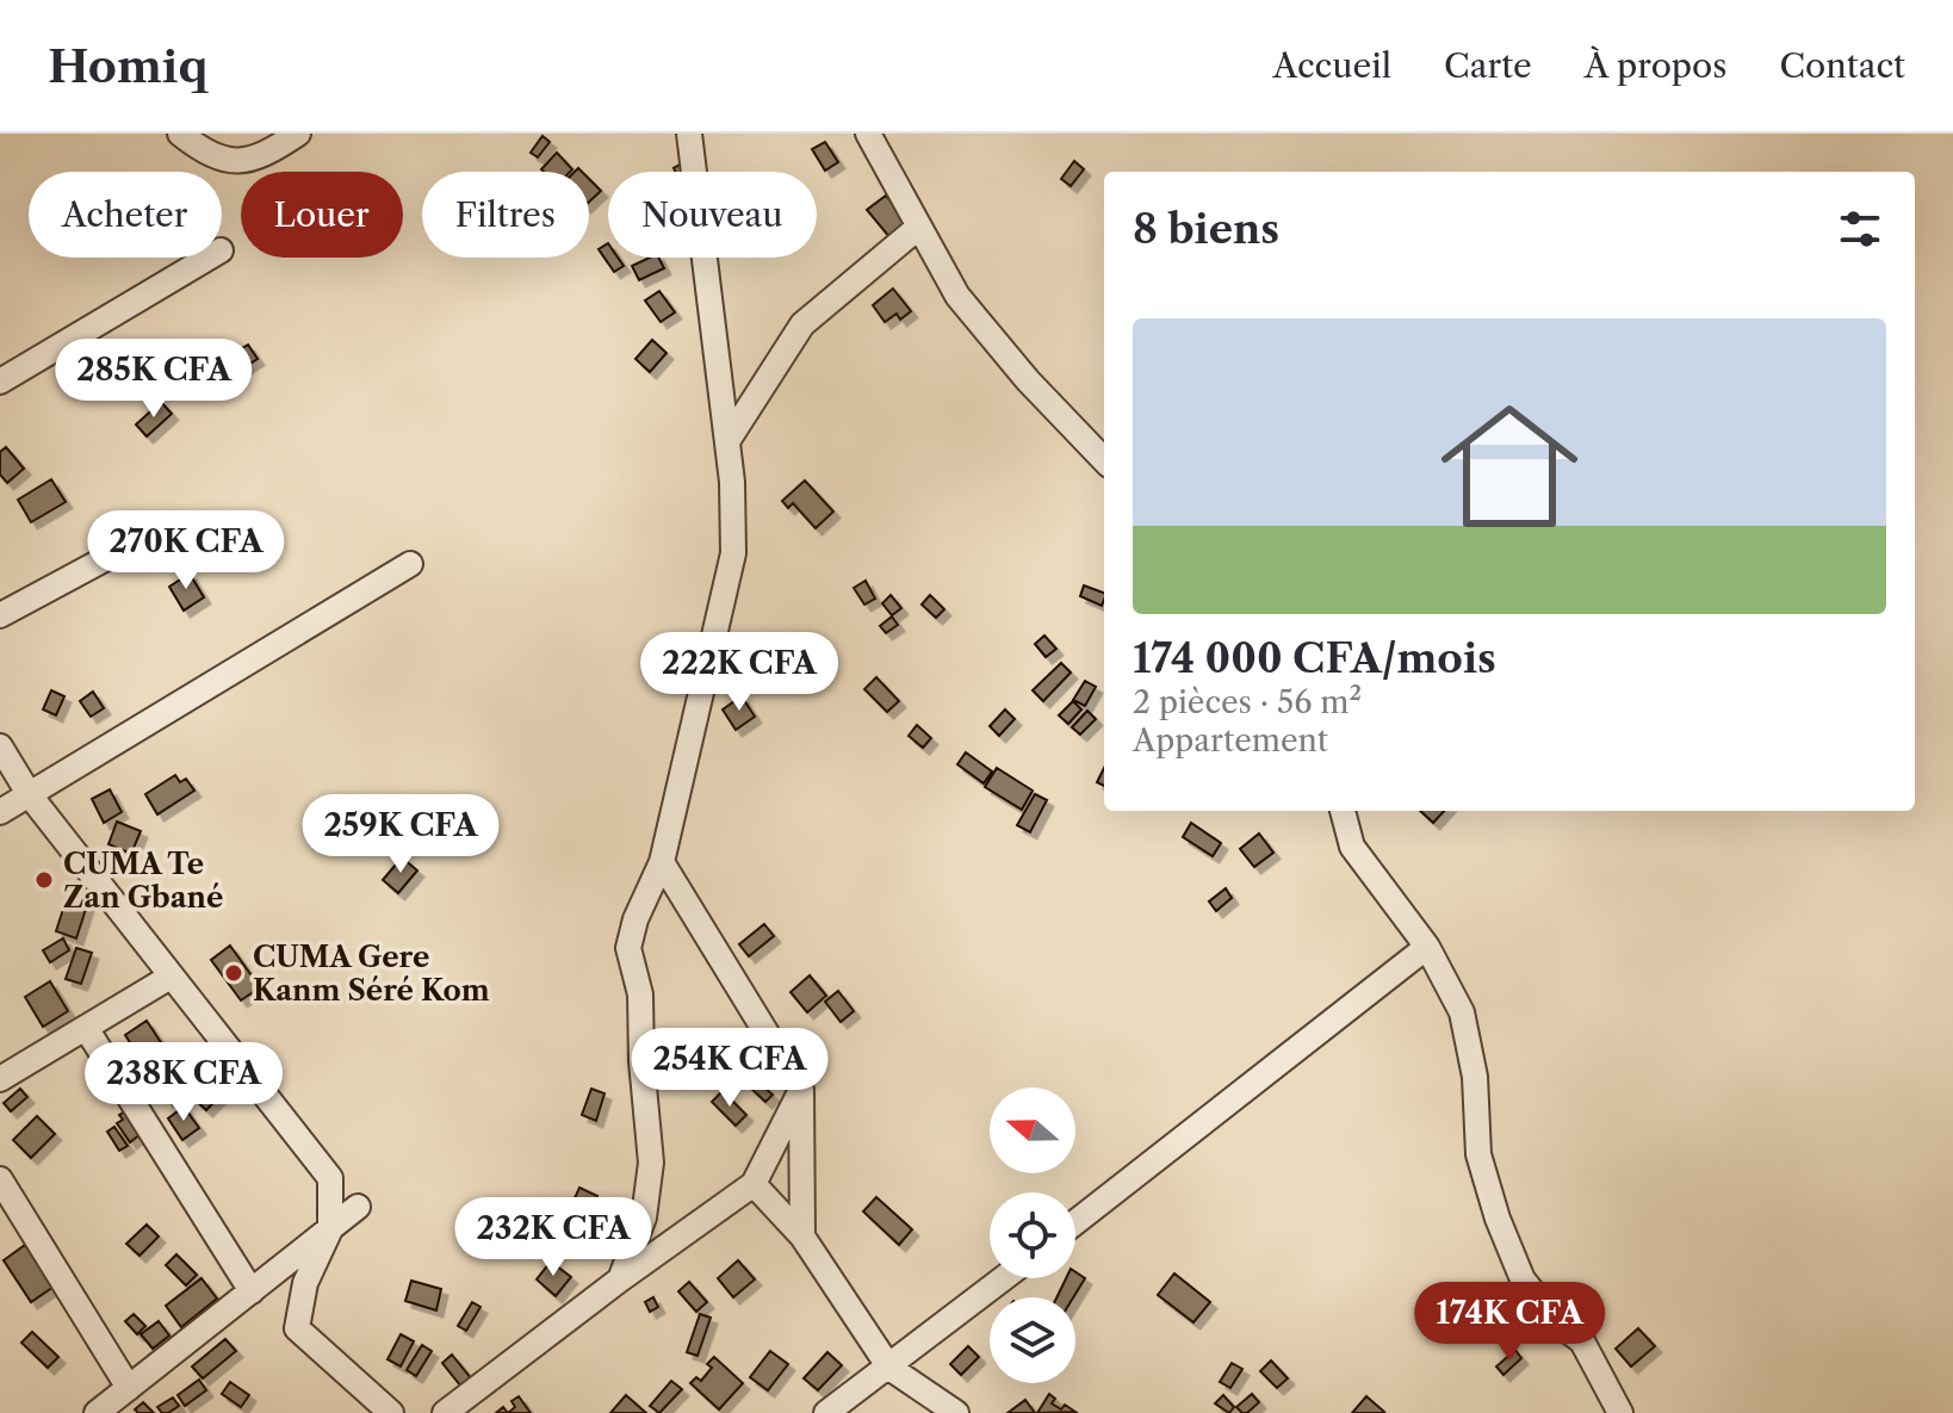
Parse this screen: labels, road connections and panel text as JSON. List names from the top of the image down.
{
  "places": ["CUMA Te Zan Gbané", "CUMA Gere Kanm Séré Kom"],
  "north": "left",
  "page": {
    "header": "Homiq",
    "nav": [
      "Accueil",
      "Carte",
      "À propos",
      "Contact"
    ],
    "chip": [
      "Acheter",
      "Louer",
      "Filtres",
      "Nouveau"
    ],
    "heading": "8 biens",
    "list": [
      {
        "name": "174 000 CFA/mois",
        "note": "2 pièces · 56 m² · Appartement"
      }
    ],
    "price": [
      "285K CFA",
      "270K CFA",
      "222K CFA",
      "259K CFA",
      "254K CFA",
      "238K CFA",
      "232K CFA",
      "174K CFA"
    ]
  }
}
